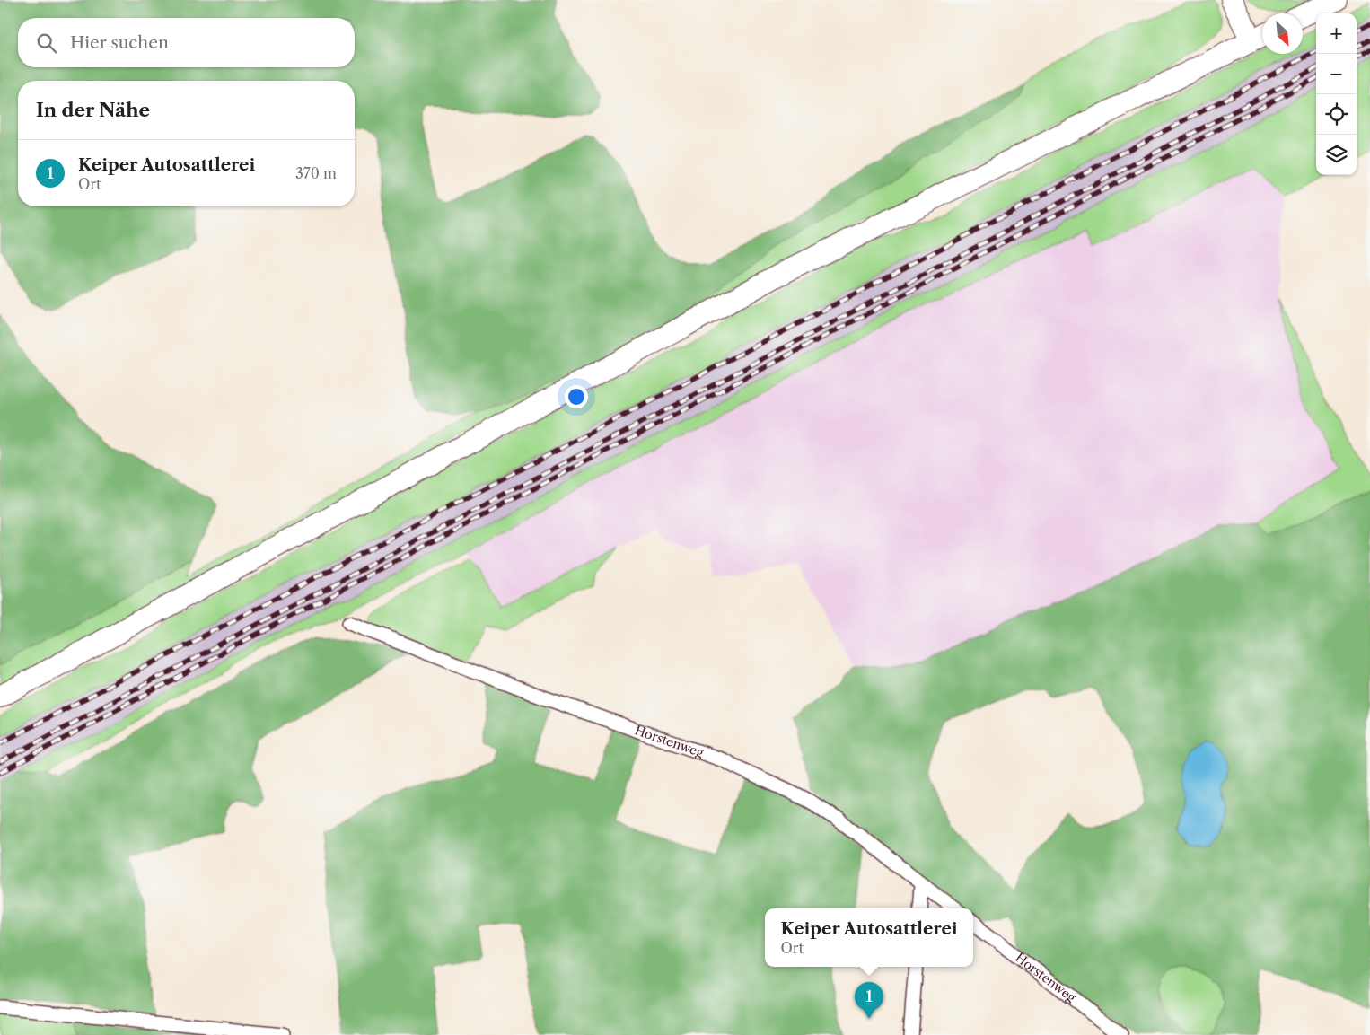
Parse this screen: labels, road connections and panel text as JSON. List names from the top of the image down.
{
  "streets": {
    "street": ["Horstenweg"]
  },
  "north": "bottom right",
  "page": {
    "map_buttons": ["+", "−"],
    "search": "Hier suchen",
    "heading": "In der Nähe",
    "list": [
      {
        "mark": "1",
        "name": "Keiper Autosattlerei",
        "note": "Ort",
        "value": "370 m"
      }
    ],
    "popup": ["Keiper Autosattlerei", "Ort"],
    "pins": "1"
  }
}
